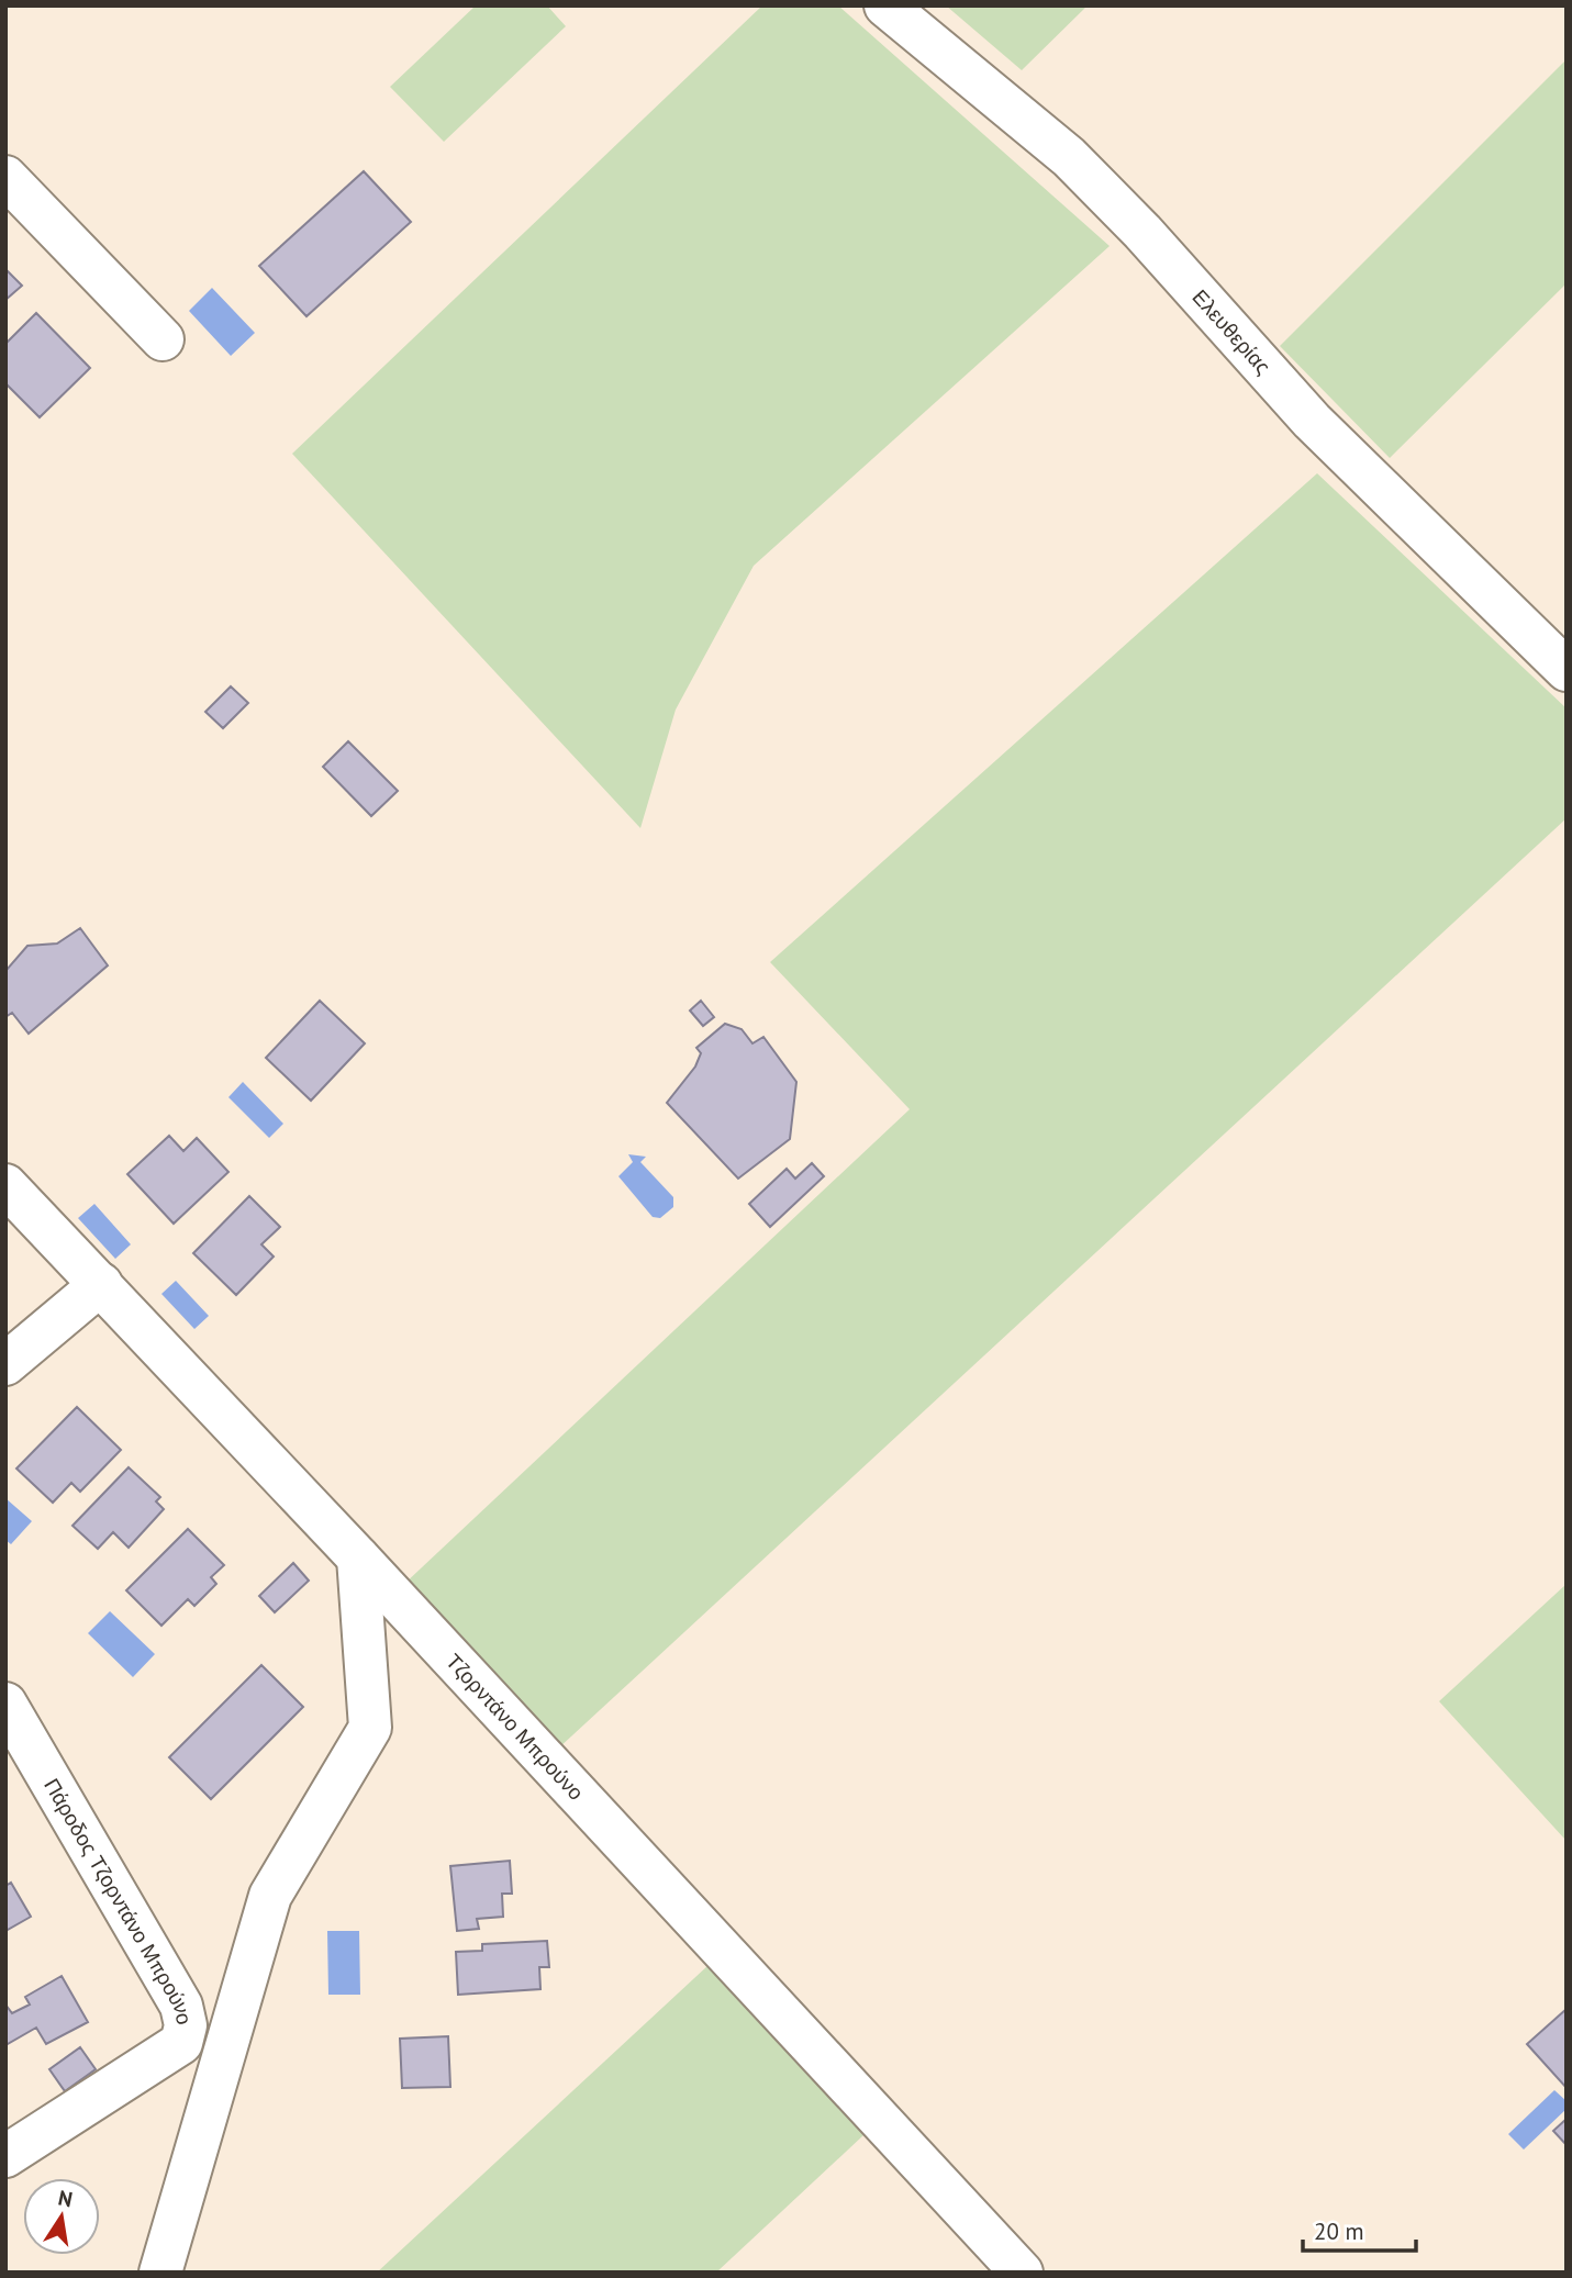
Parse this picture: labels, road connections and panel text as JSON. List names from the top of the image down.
{
  "streets": {
    "street": ["Ελευθερίας", "Τζορντάνο Μπρούνο", "Πάροδος Τζορντάνο Μπρούνο"]
  },
  "scale_bar": "20 m",
  "north": "top"
}
